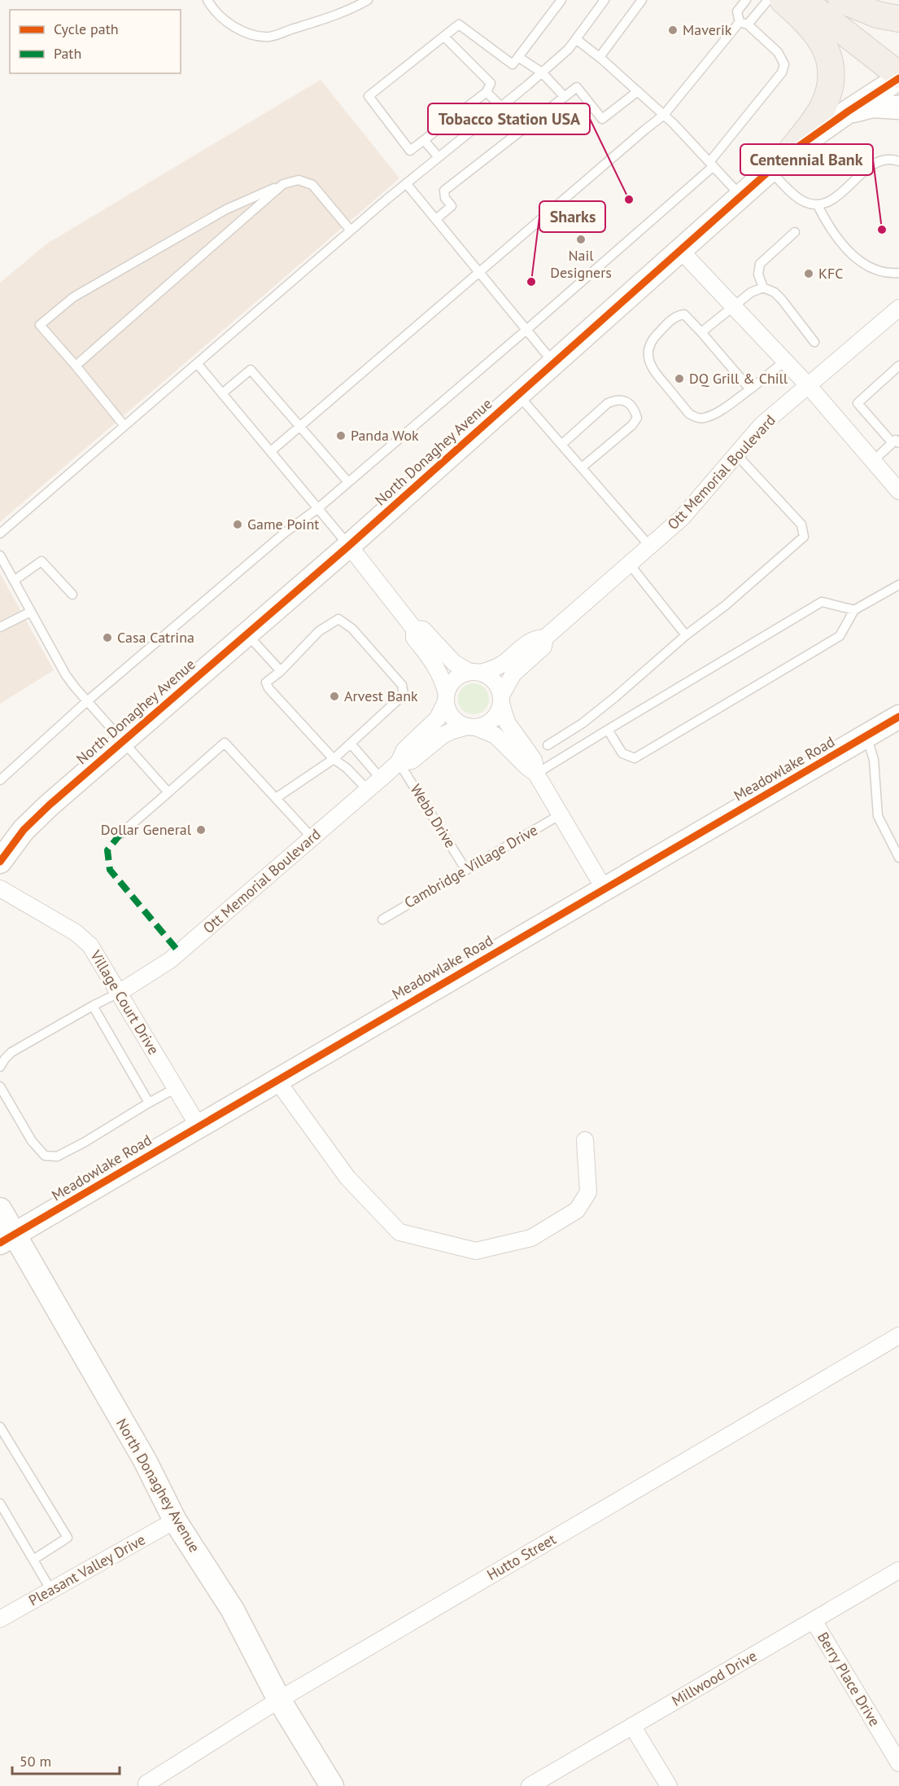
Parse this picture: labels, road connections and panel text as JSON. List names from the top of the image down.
{
  "streets": {
    "street": [
      "North Donaghey Avenue",
      "Ott Memorial Boulevard",
      "Meadowlake Road",
      "Village Court Drive",
      "Hutto Street",
      "Pleasant Valley Drive",
      "Millwood Drive",
      "Berry Place Drive"
    ],
    "lane": ["Webb Drive", "Cambridge Village Drive"]
  },
  "crossings": [
    ["North Donaghey Avenue", "Meadowlake Road"],
    ["North Donaghey Avenue", "Hutto Street"],
    ["North Donaghey Avenue", "Pleasant Valley Drive"],
    ["Ott Memorial Boulevard", "Webb Drive"],
    ["Ott Memorial Boulevard", "Village Court Drive"],
    ["Meadowlake Road", "Village Court Drive"],
    ["Webb Drive", "Cambridge Village Drive"],
    ["Millwood Drive", "Berry Place Drive"]
  ],
  "places": [
    "Maverik",
    "Tobacco Station USA",
    "Centennial Bank",
    "Nail Designers",
    "KFC",
    "Sharks",
    "DQ Grill & Chill",
    "Panda Wok",
    "Game Point",
    "Casa Catrina",
    "Arvest Bank",
    "Dollar General"
  ],
  "legend": ["Cycle path", "Path"],
  "scale_bar": "50 m"
}
